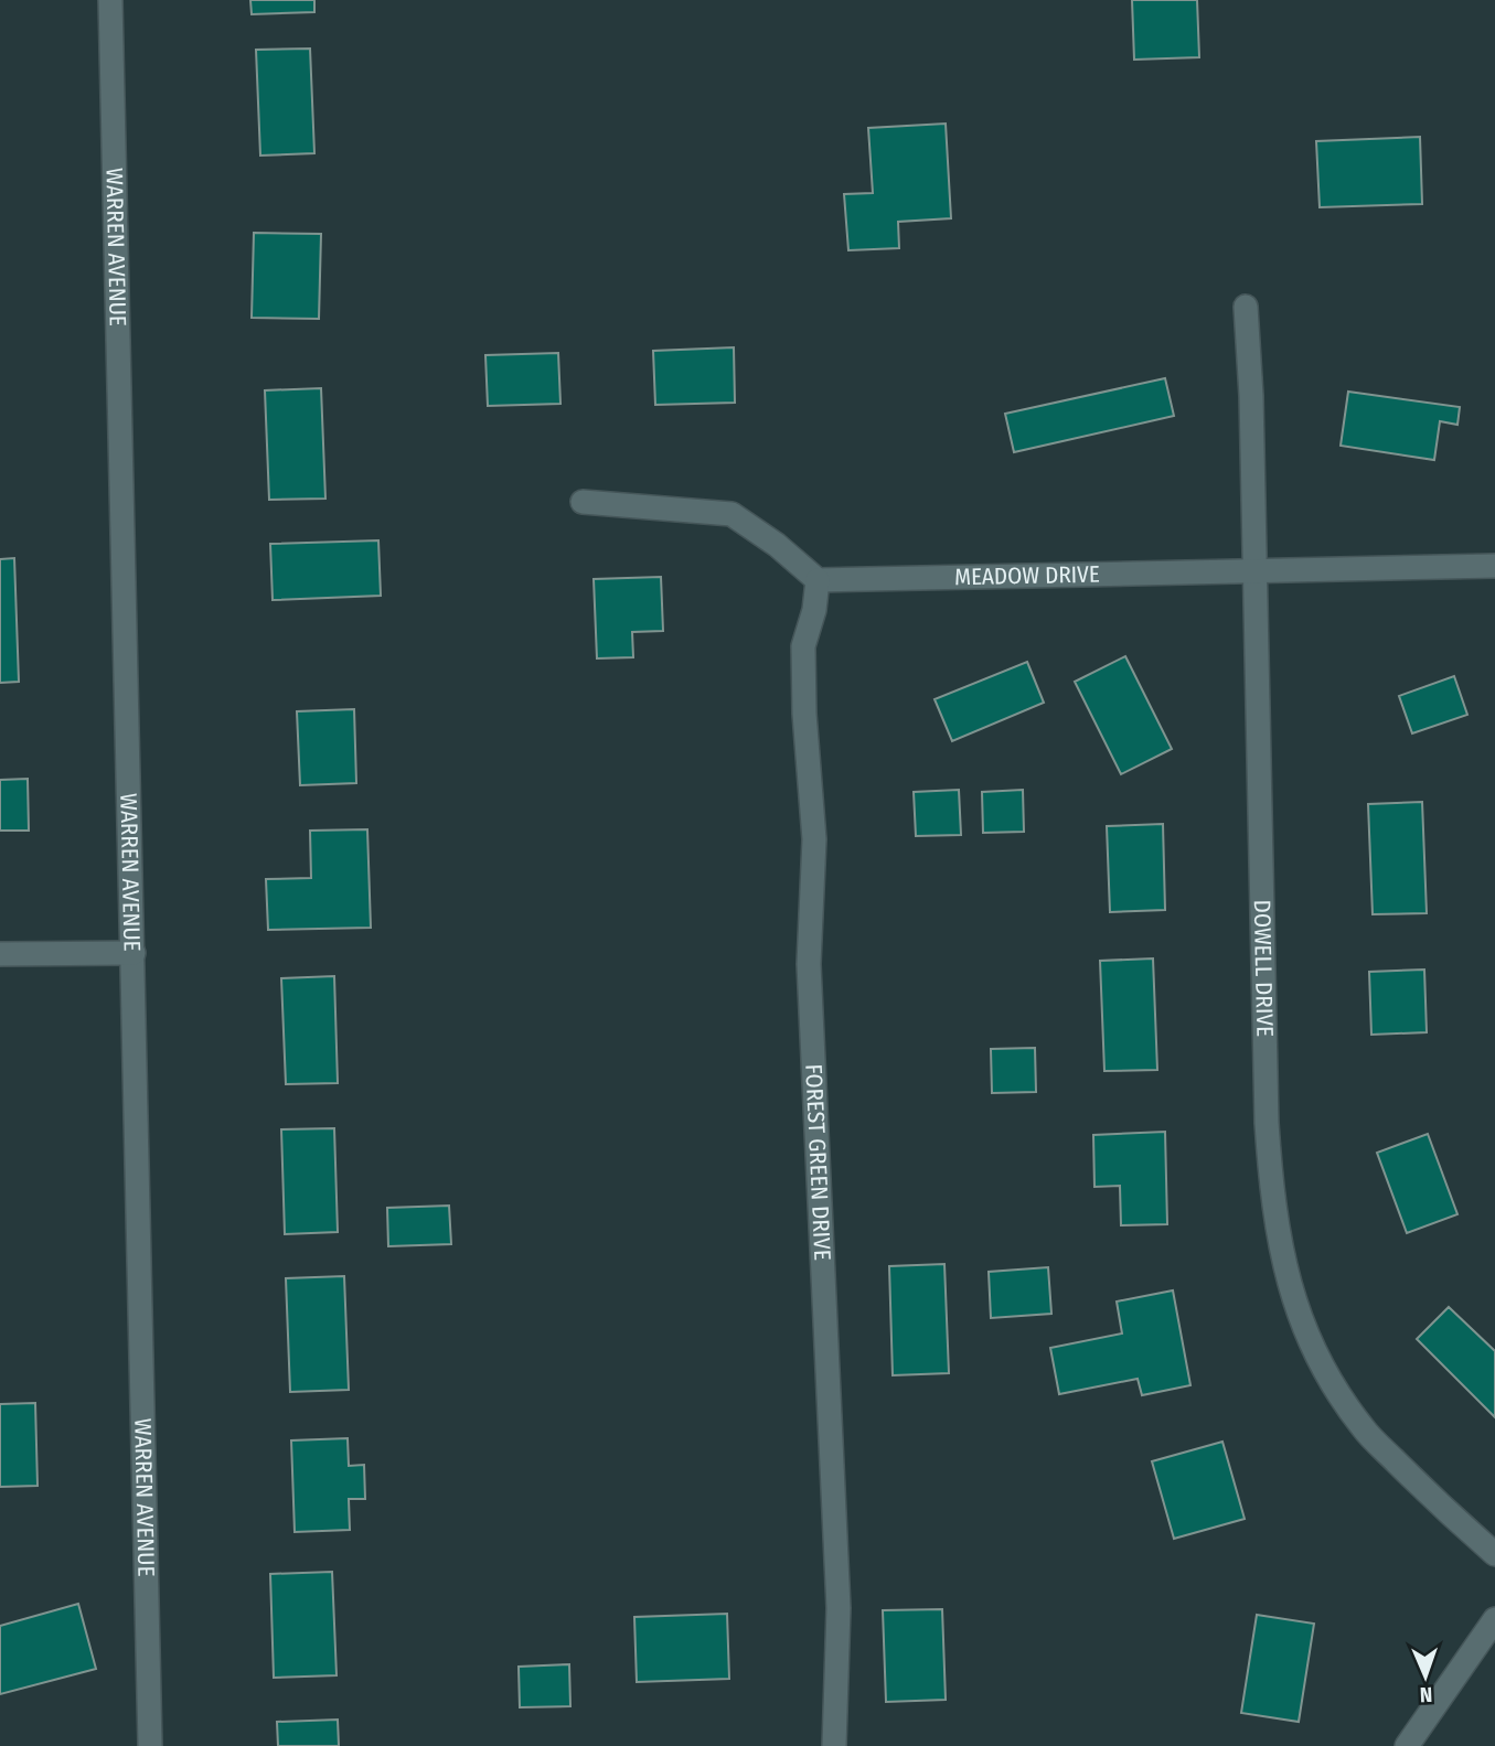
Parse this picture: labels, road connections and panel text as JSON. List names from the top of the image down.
{
  "streets": {
    "street": [
      "WARREN AVENUE",
      "MEADOW DRIVE",
      "DOWELL DRIVE",
      "FOREST GREEN DRIVE"
    ]
  },
  "crossings": [
    ["MEADOW DRIVE", "DOWELL DRIVE"],
    ["MEADOW DRIVE", "FOREST GREEN DRIVE"]
  ],
  "north": "bottom"
}
